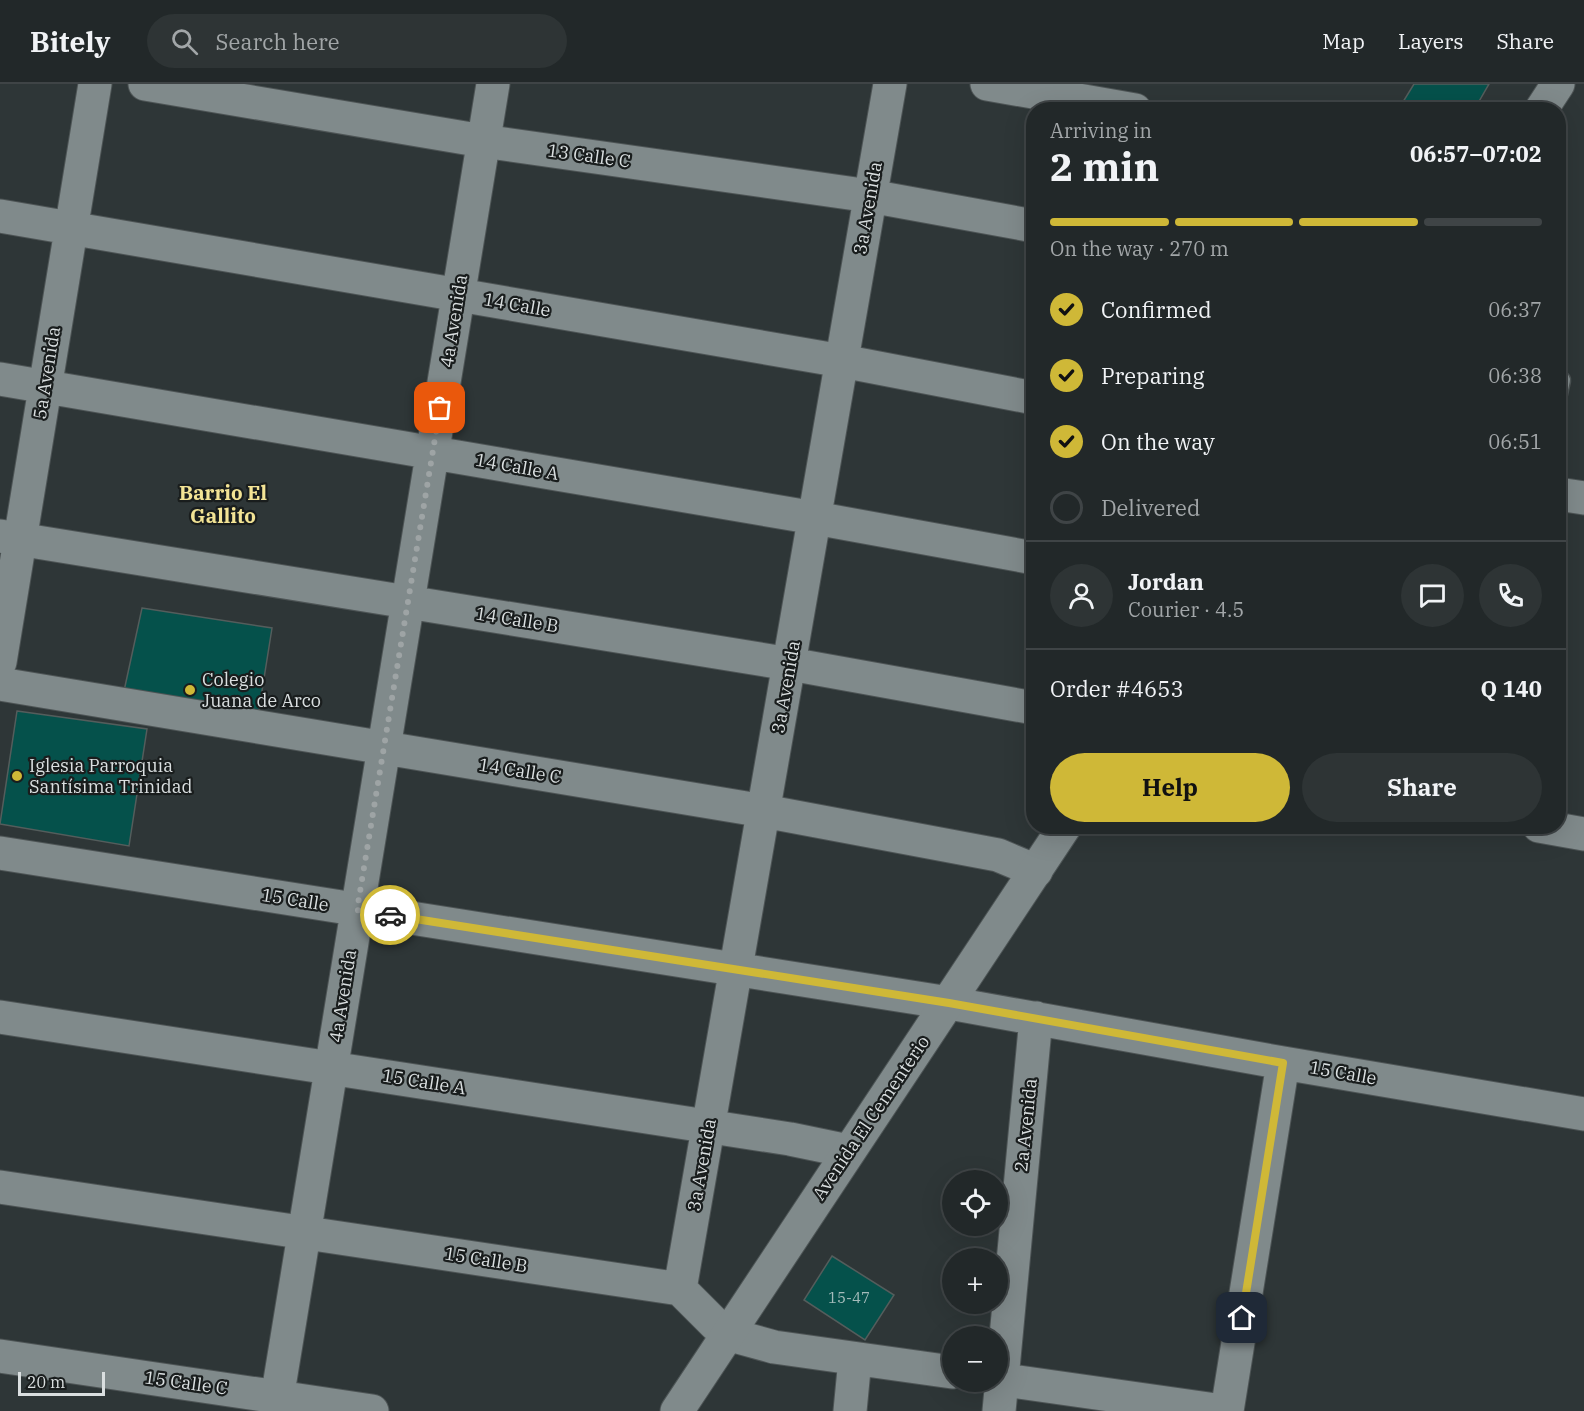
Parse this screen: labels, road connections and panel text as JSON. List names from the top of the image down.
{
  "streets": {
    "street": [
      "13 Calle C",
      "3a Avenida",
      "14 Calle",
      "4a Avenida",
      "5a Avenida",
      "14 Calle A",
      "14 Calle B",
      "14 Calle C",
      "15 Calle",
      "15 Calle A",
      "Avenida El Cementerio",
      "2a Avenida",
      "15 Calle B",
      "15 Calle C"
    ]
  },
  "crossings": [
    ["13 Calle C", "3a Avenida"],
    ["13 Calle C", "4a Avenida"],
    ["3a Avenida", "14 Calle"],
    ["3a Avenida", "14 Calle A"],
    ["3a Avenida", "14 Calle B"],
    ["3a Avenida", "14 Calle C"],
    ["3a Avenida", "15 Calle"],
    ["3a Avenida", "15 Calle A"],
    ["3a Avenida", "15 Calle B"],
    ["14 Calle", "4a Avenida"],
    ["14 Calle", "5a Avenida"],
    ["4a Avenida", "14 Calle A"],
    ["4a Avenida", "14 Calle B"],
    ["4a Avenida", "14 Calle C"],
    ["4a Avenida", "15 Calle"],
    ["4a Avenida", "15 Calle A"],
    ["4a Avenida", "15 Calle B"],
    ["4a Avenida", "15 Calle C"],
    ["5a Avenida", "14 Calle A"],
    ["5a Avenida", "14 Calle B"],
    ["14 Calle C", "Avenida El Cementerio"],
    ["15 Calle", "Avenida El Cementerio"],
    ["15 Calle", "2a Avenida"],
    ["15 Calle A", "Avenida El Cementerio"]
  ],
  "districts": ["Barrio El Gallito"],
  "places": ["Colegio Juana de Arco", "Iglesia Parroquia Santísima Trinidad"],
  "house_numbers": ["15-47"],
  "scale_bar": "20 m",
  "page": {
    "header": "Bitely",
    "search": "Search here",
    "nav": ["Map", "Layers", "Share"],
    "heading": ["2 min", "Arriving in", "06:57–07:02"],
    "panel": [
      "Jordan",
      "Courier · 4.5",
      "Order #4653",
      "Q 140"
    ],
    "bar": "On the way · 270 m",
    "list": [
      ["Confirmed", "06:37"],
      ["Preparing", "06:38"],
      ["On the way", "06:51"],
      "Delivered"
    ],
    "buttons": ["Help", "Share"],
    "map_buttons": ["+", "−"],
    "scale": "20 m"
  }
}
